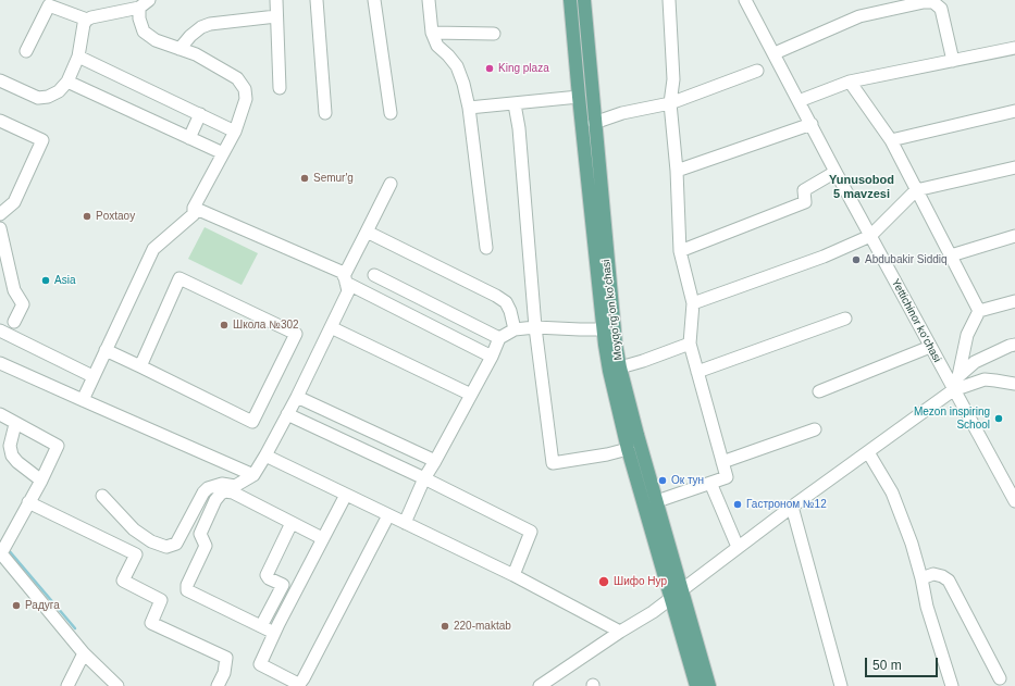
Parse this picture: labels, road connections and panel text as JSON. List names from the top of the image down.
{
  "streets": {
    "main road": ["Moyqoʻrgʻon koʻchasi"],
    "street": ["Yettichinor ko‘chasi"]
  },
  "districts": ["Yunusobod 5 mavzesi"],
  "places": [
    "King plaza",
    "Semur'g",
    "Poxtaoy",
    "Abdubakir Siddiq",
    "Asia",
    "Школа №302",
    "Mezon inspiring School",
    "Ок тун",
    "Гастроном №12",
    "Шифо Нур",
    "Радуга",
    "220-maktab"
  ],
  "scale_bar": "50 m"
}
